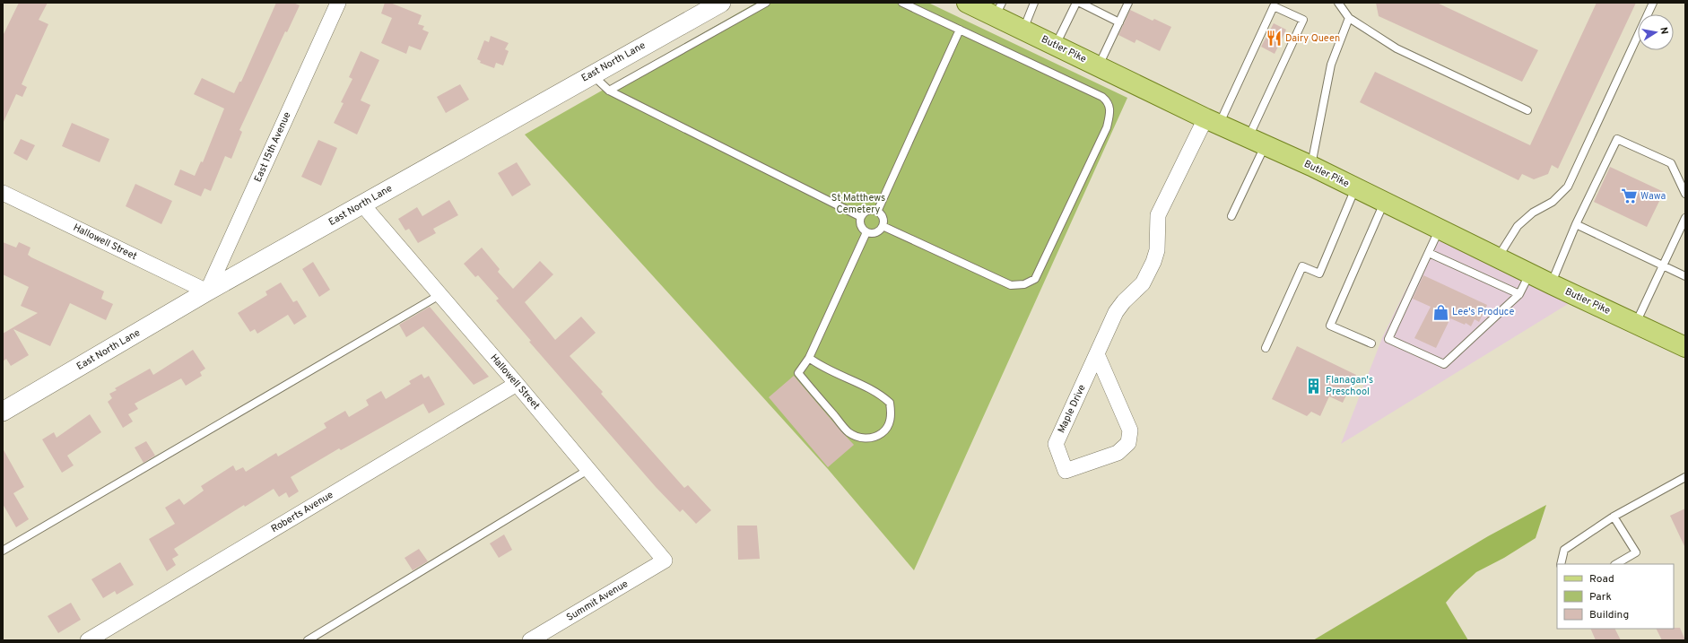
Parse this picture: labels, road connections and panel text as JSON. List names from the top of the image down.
{
  "streets": {
    "main road": ["Butler Pike"],
    "street": [
      "East North Lane",
      "East 15th Avenue",
      "Hallowell Street",
      "Maple Drive",
      "Roberts Avenue",
      "Summit Avenue"
    ]
  },
  "crossings": [
    ["Butler Pike", "Maple Drive"],
    ["East North Lane", "East 15th Avenue"],
    ["East North Lane", "Hallowell Street"],
    ["East 15th Avenue", "Hallowell Street"],
    ["Hallowell Street", "Roberts Avenue"],
    ["Hallowell Street", "Summit Avenue"]
  ],
  "parks": ["St Matthews Cemetery"],
  "places": {
    "restaurant": ["Dairy Queen"],
    "supermarket": ["Wawa"],
    "shop": ["Lee's Produce"],
    "building": ["Flanagan's Preschool"]
  },
  "legend": ["Road", "Park", "Building"],
  "north": "right"
}
